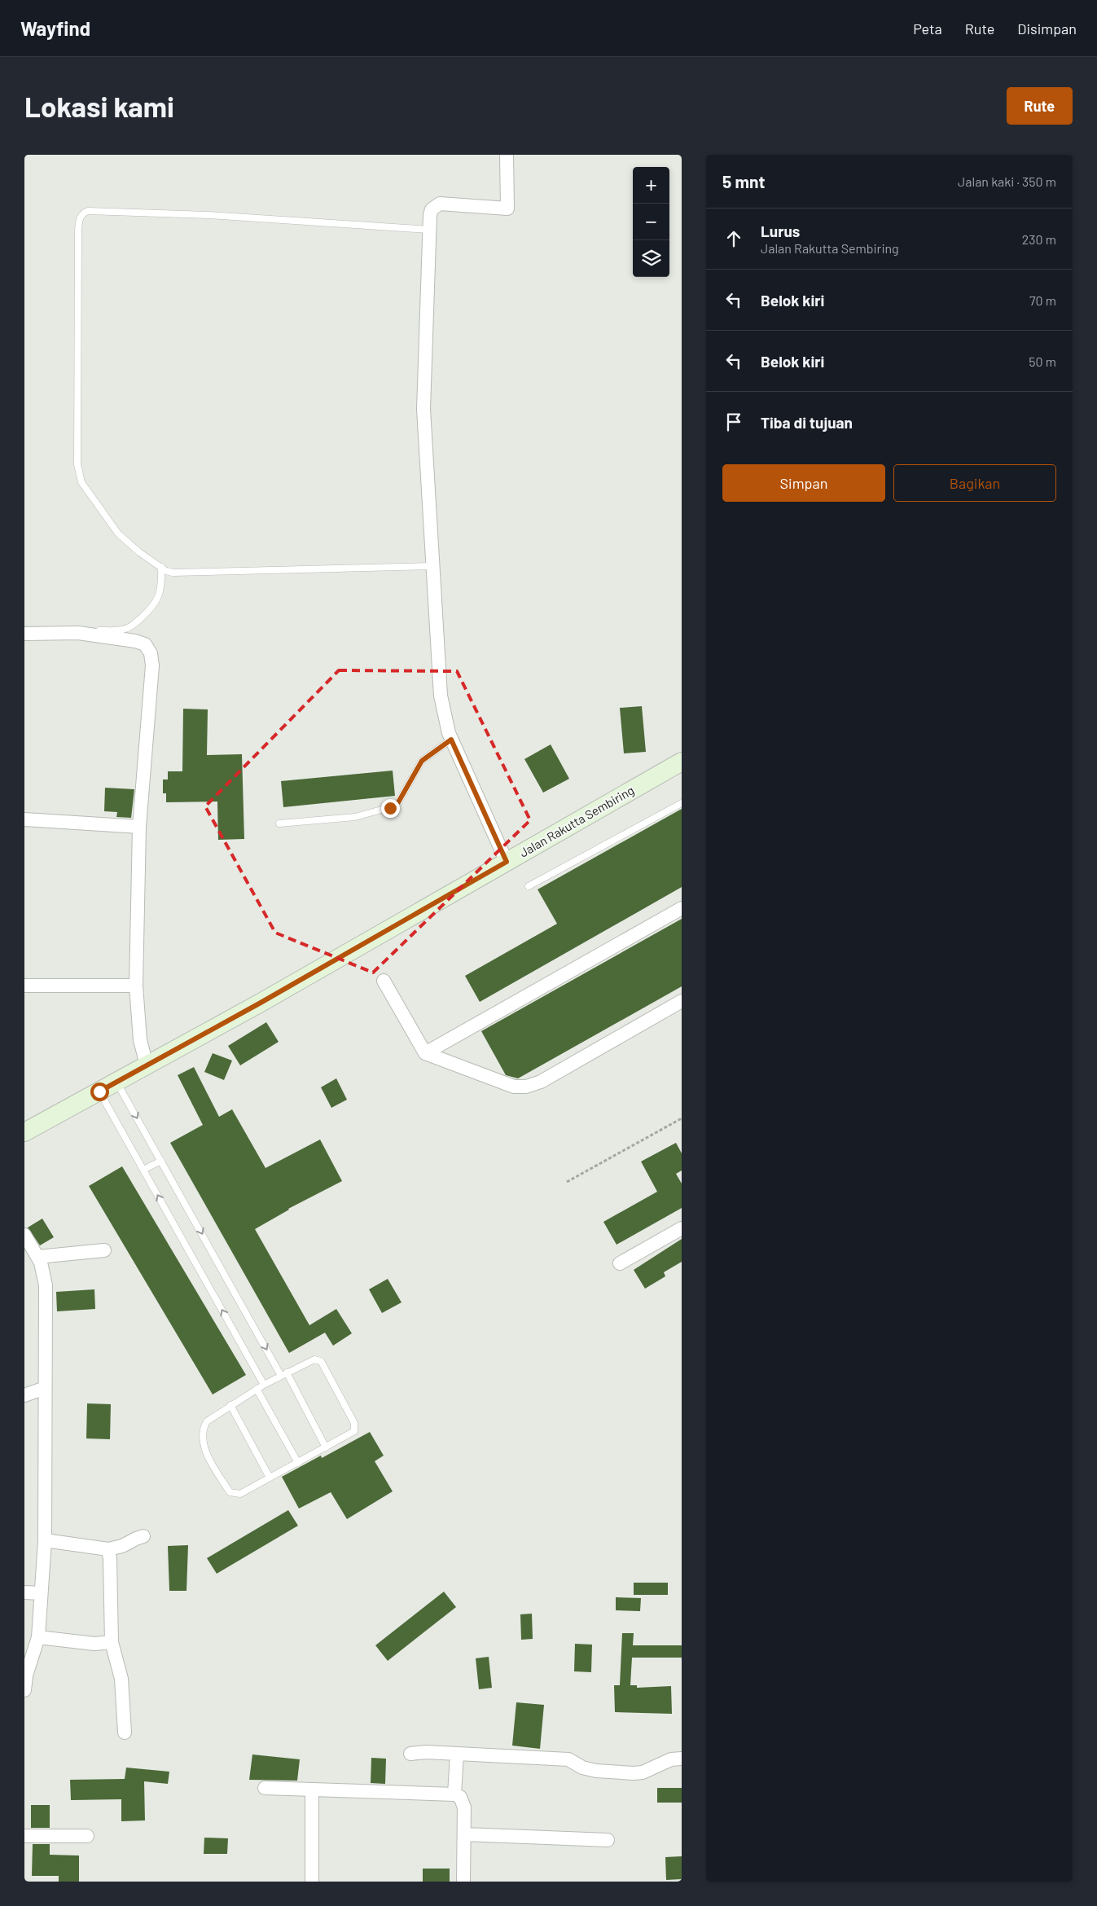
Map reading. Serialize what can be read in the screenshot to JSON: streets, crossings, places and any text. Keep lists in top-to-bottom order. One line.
{"streets":{"main road":["Jalan Rakutta Sembiring"]},"page":{"header":"Wayfind","nav":["Peta","Rute","Disimpan"],"buttons":["Rute",["Simpan","Bagikan"]],"title":"Lokasi kami","heading":["5 mnt","Jalan kaki · 350 m"],"map_buttons":["+","−"],"list":[["Lurus","Jalan Rakutta Sembiring","230 m"],["Belok kiri","70 m"],["Belok kiri","50 m"],"Tiba di tujuan"]}}
